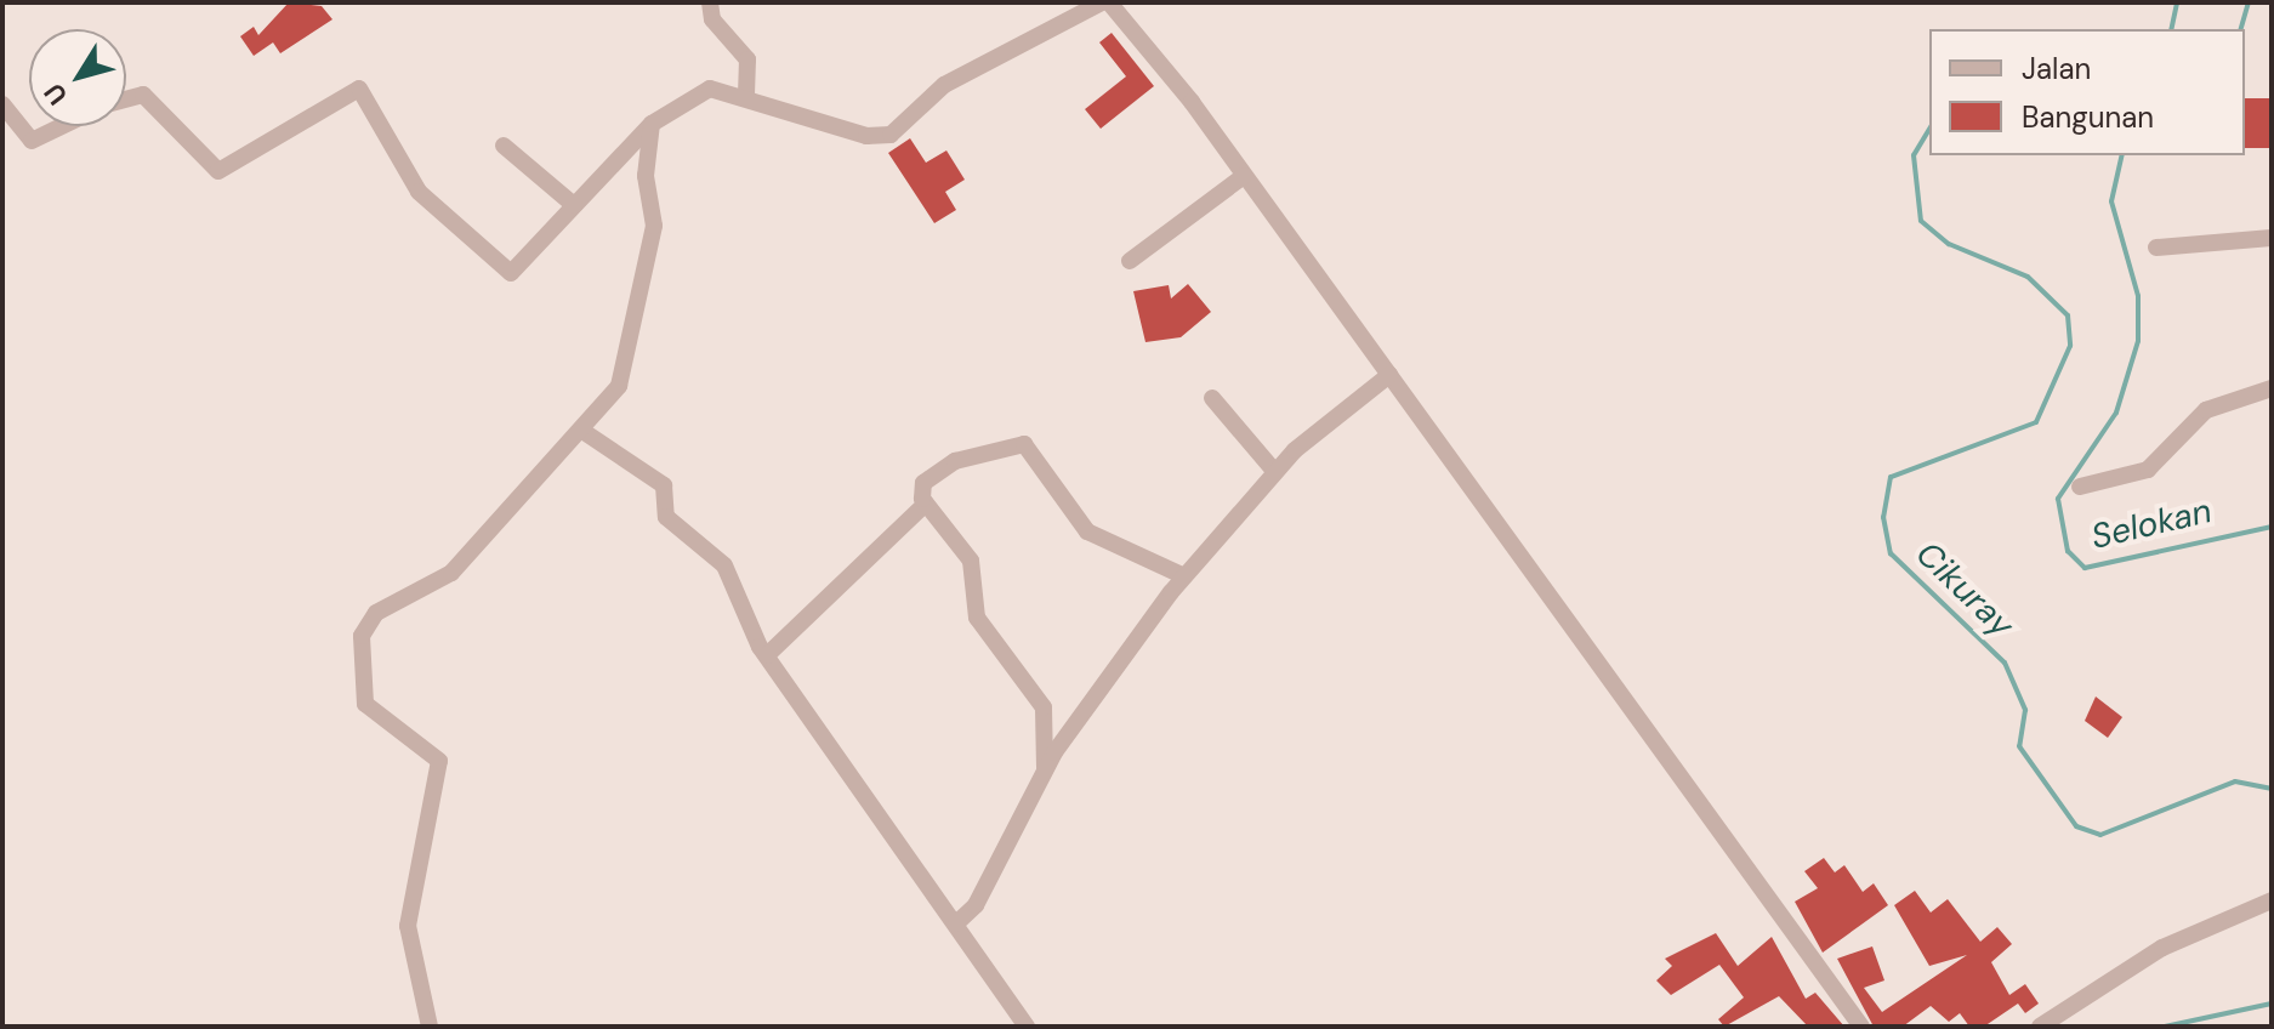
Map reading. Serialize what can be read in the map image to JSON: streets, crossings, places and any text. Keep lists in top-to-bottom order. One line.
{"water":["Selokan","Cikuray"],"legend":["Jalan","Bangunan"],"north":"bottom left"}
